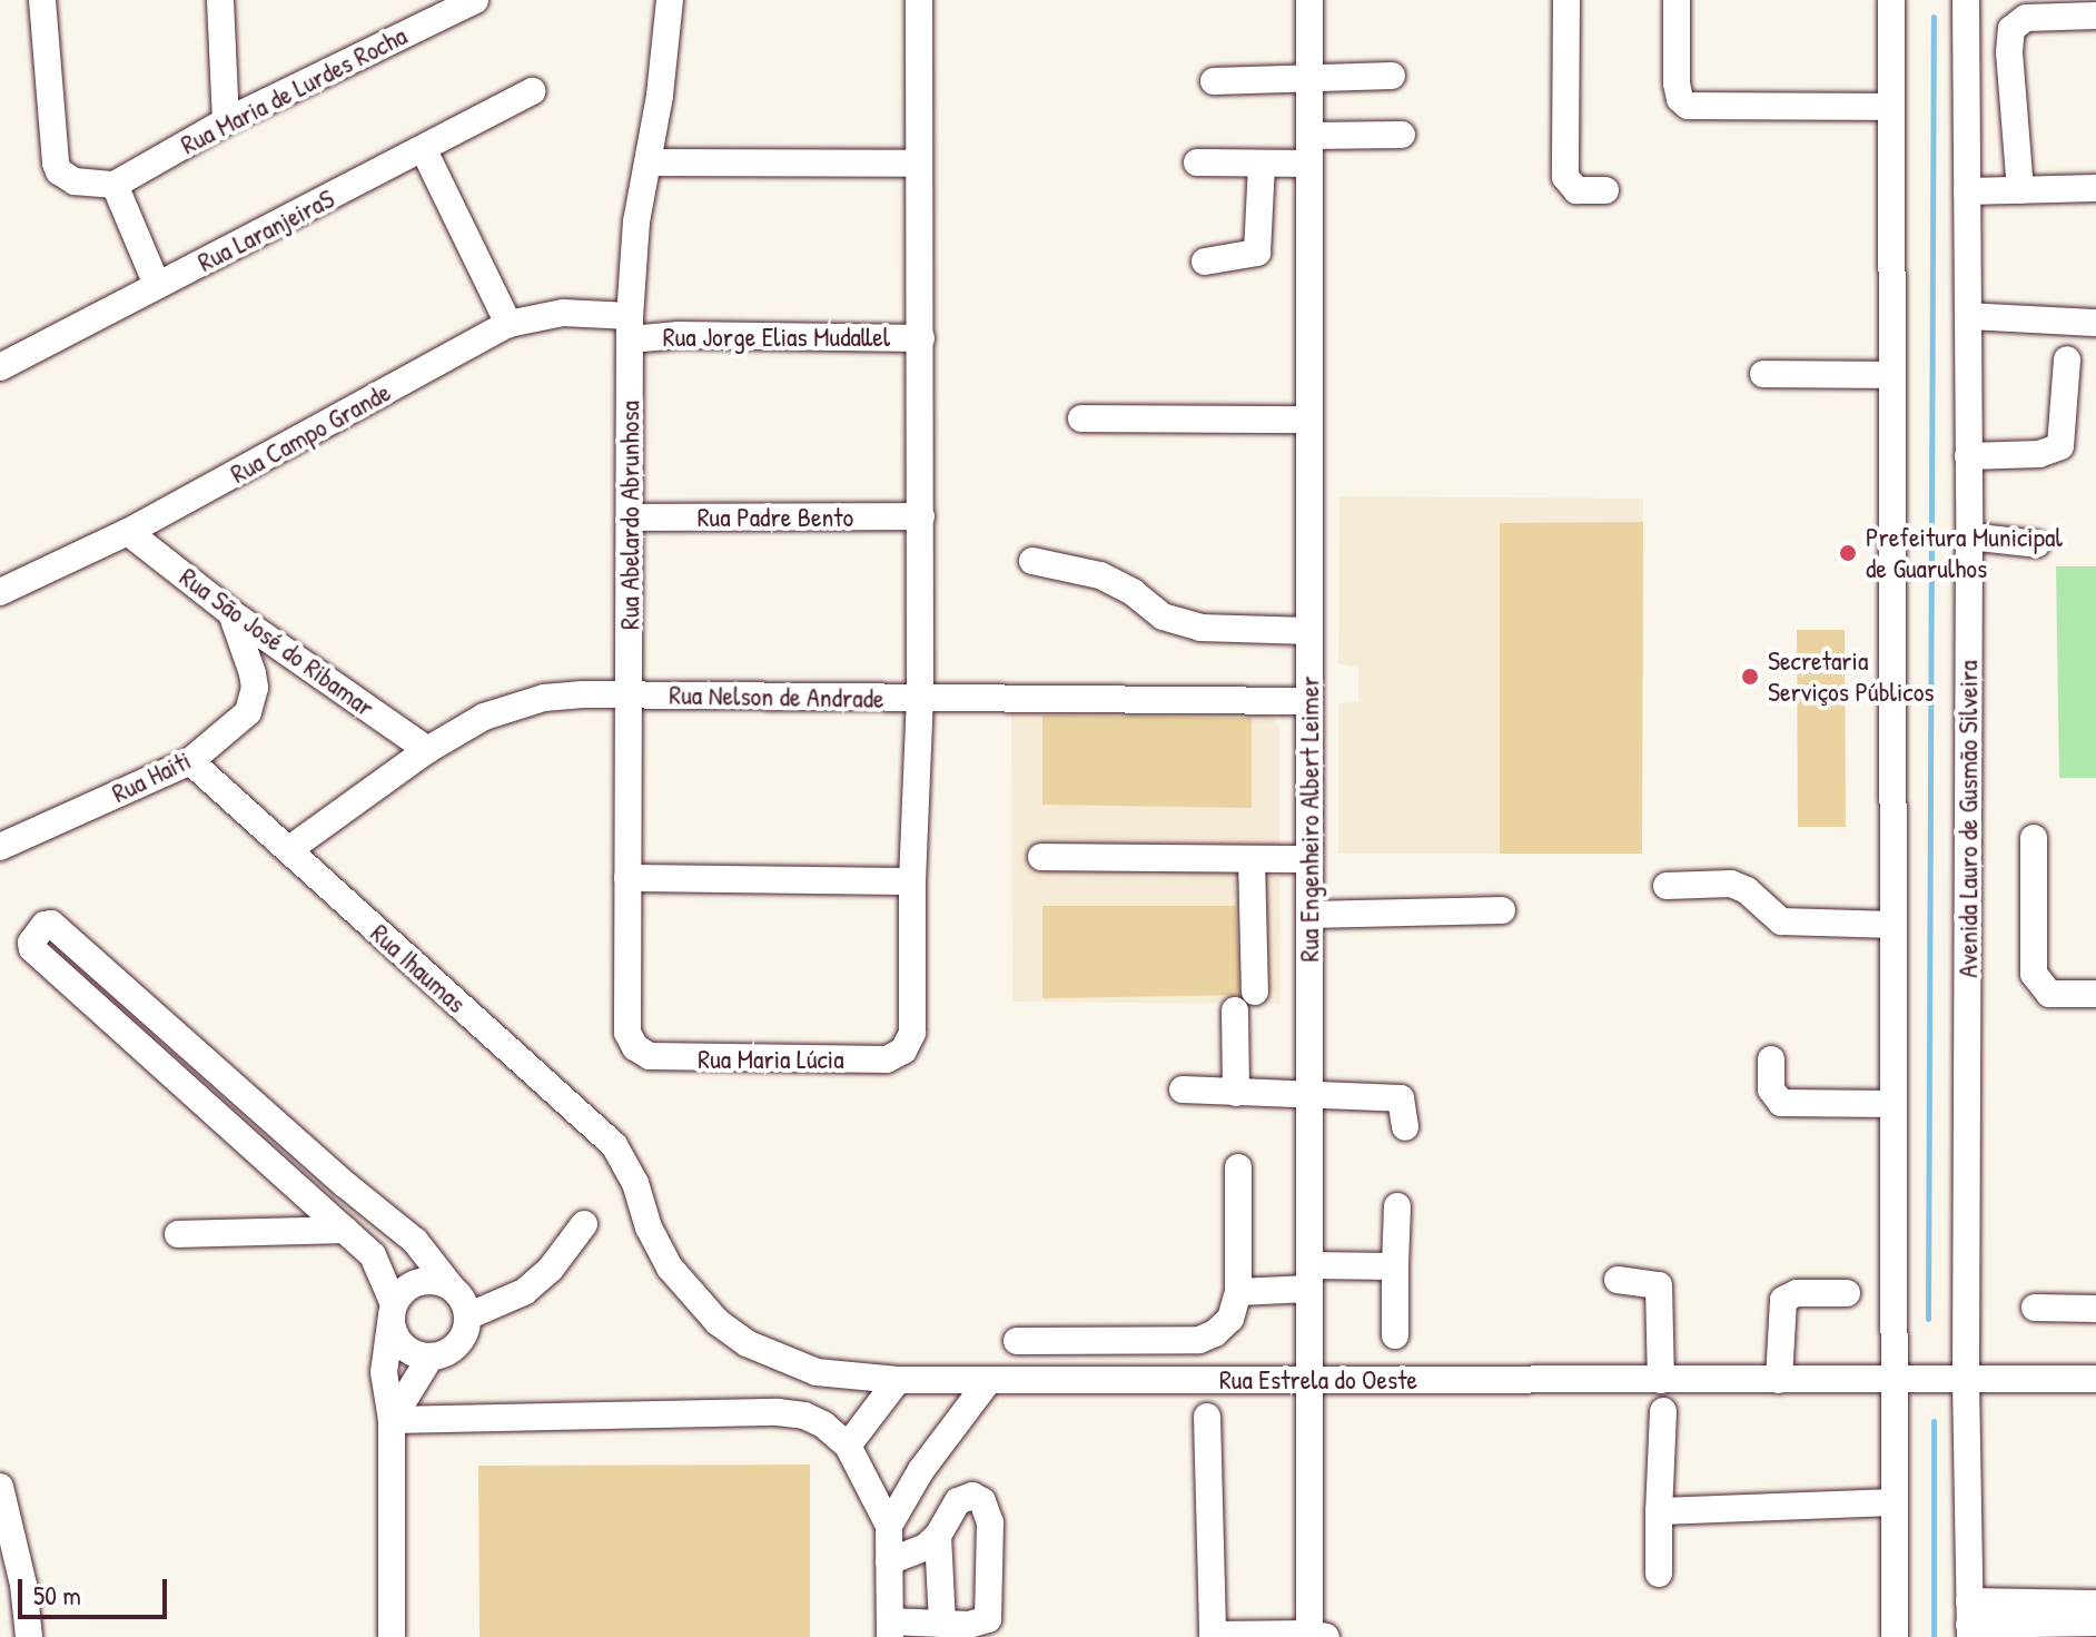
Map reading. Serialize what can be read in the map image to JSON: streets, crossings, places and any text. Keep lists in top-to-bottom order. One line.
{"streets":{"street":["Rua Maria de Lurdes Rocha","Rua LaranjeiraS","Rua Jorge Elias Mudallel","Rua Campo Grande","Rua Abelardo Abrunhosa","Rua Padre Bento","Rua São José do Ribamar","Rua Nelson de Andrade","Rua Haiti","Rua Engenheiro Albert Leimer","Avenida Lauro de Gusmão Silveira","Rua Ihaumas","Rua Maria Lúcia","Rua Estrela do Oeste"]},"crossings":[["Rua Jorge Elias Mudallel","Rua Campo Grande"],["Rua Jorge Elias Mudallel","Rua Abelardo Abrunhosa"],["Rua Campo Grande","Rua Abelardo Abrunhosa"],["Rua Campo Grande","Rua São José do Ribamar"],["Rua Abelardo Abrunhosa","Rua Padre Bento"],["Rua Abelardo Abrunhosa","Rua Nelson de Andrade"],["Rua Abelardo Abrunhosa","Rua Maria Lúcia"],["Rua São José do Ribamar","Rua Nelson de Andrade"],["Rua São José do Ribamar","Rua Haiti"],["Rua Nelson de Andrade","Rua Engenheiro Albert Leimer"],["Rua Nelson de Andrade","Rua Ihaumas"],["Rua Haiti","Rua Ihaumas"],["Rua Engenheiro Albert Leimer","Rua Estrela do Oeste"],["Avenida Lauro de Gusmão Silveira","Rua Estrela do Oeste"],["Rua Ihaumas","Rua Estrela do Oeste"]],"places":["Prefeitura Municipal de Guarulhos","Secretaria Serviços Públicos"],"scale_bar":"50 m"}
